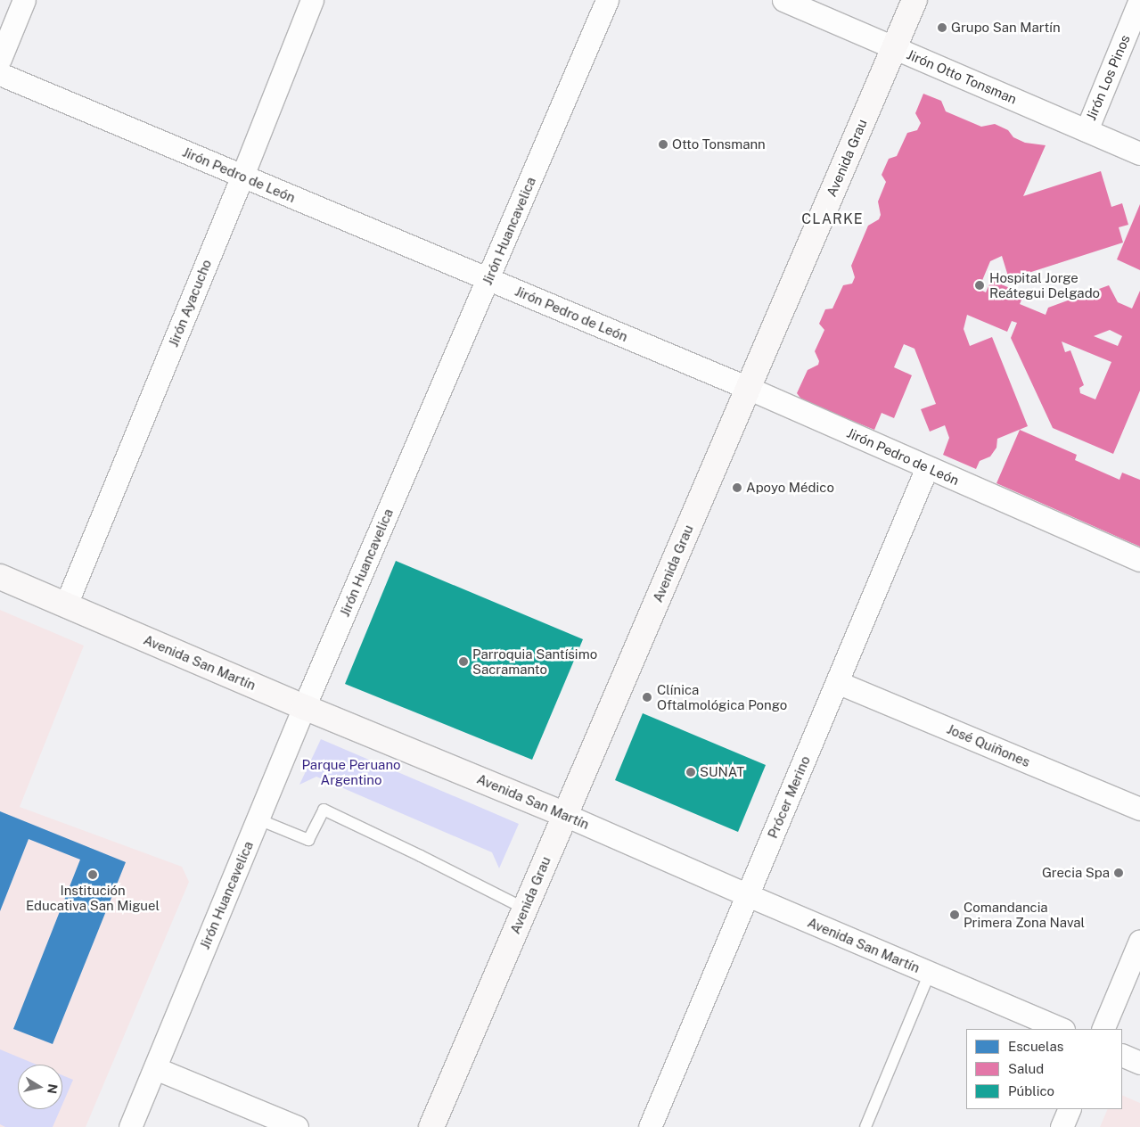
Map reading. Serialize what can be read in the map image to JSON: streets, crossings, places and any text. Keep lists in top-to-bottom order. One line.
{"streets":{"main road":["Avenida Grau","Avenida San Martín"],"street":["Jirón Otto Tonsman","Jirón Los Pinos","Jirón Pedro de León","Jirón Huancavelica","Jirón Ayacucho","José Quiñones","Prócer Merino"]},"crossings":[["Jirón Otto Tonsman","Jirón Los Pinos"],["Jirón Otto Tonsman","Avenida Grau"],["Avenida Grau","Jirón Pedro de León"],["Avenida Grau","Avenida San Martín"],["Jirón Pedro de León","Jirón Huancavelica"],["Jirón Pedro de León","Jirón Ayacucho"],["Jirón Pedro de León","Prócer Merino"],["Jirón Huancavelica","Avenida San Martín"],["Jirón Ayacucho","Avenida San Martín"],["Avenida San Martín","Prócer Merino"],["José Quiñones","Prócer Merino"]],"districts":["CLARKE"],"parks":["Parque Peruano Argentino"],"places":["Grupo San Martín","Otto Tonsmann","Hospital Jorge Reátegui Delgado","Apoyo Médico","Parroquia Santísimo Sacramanto","Clínica Oftalmológica Pongo","SUNAT","Grecia Spa","Institución Educativa San Miguel","Comandancia Primera Zona Naval"],"legend":["Escuelas","Salud","Público"],"north":"right"}
